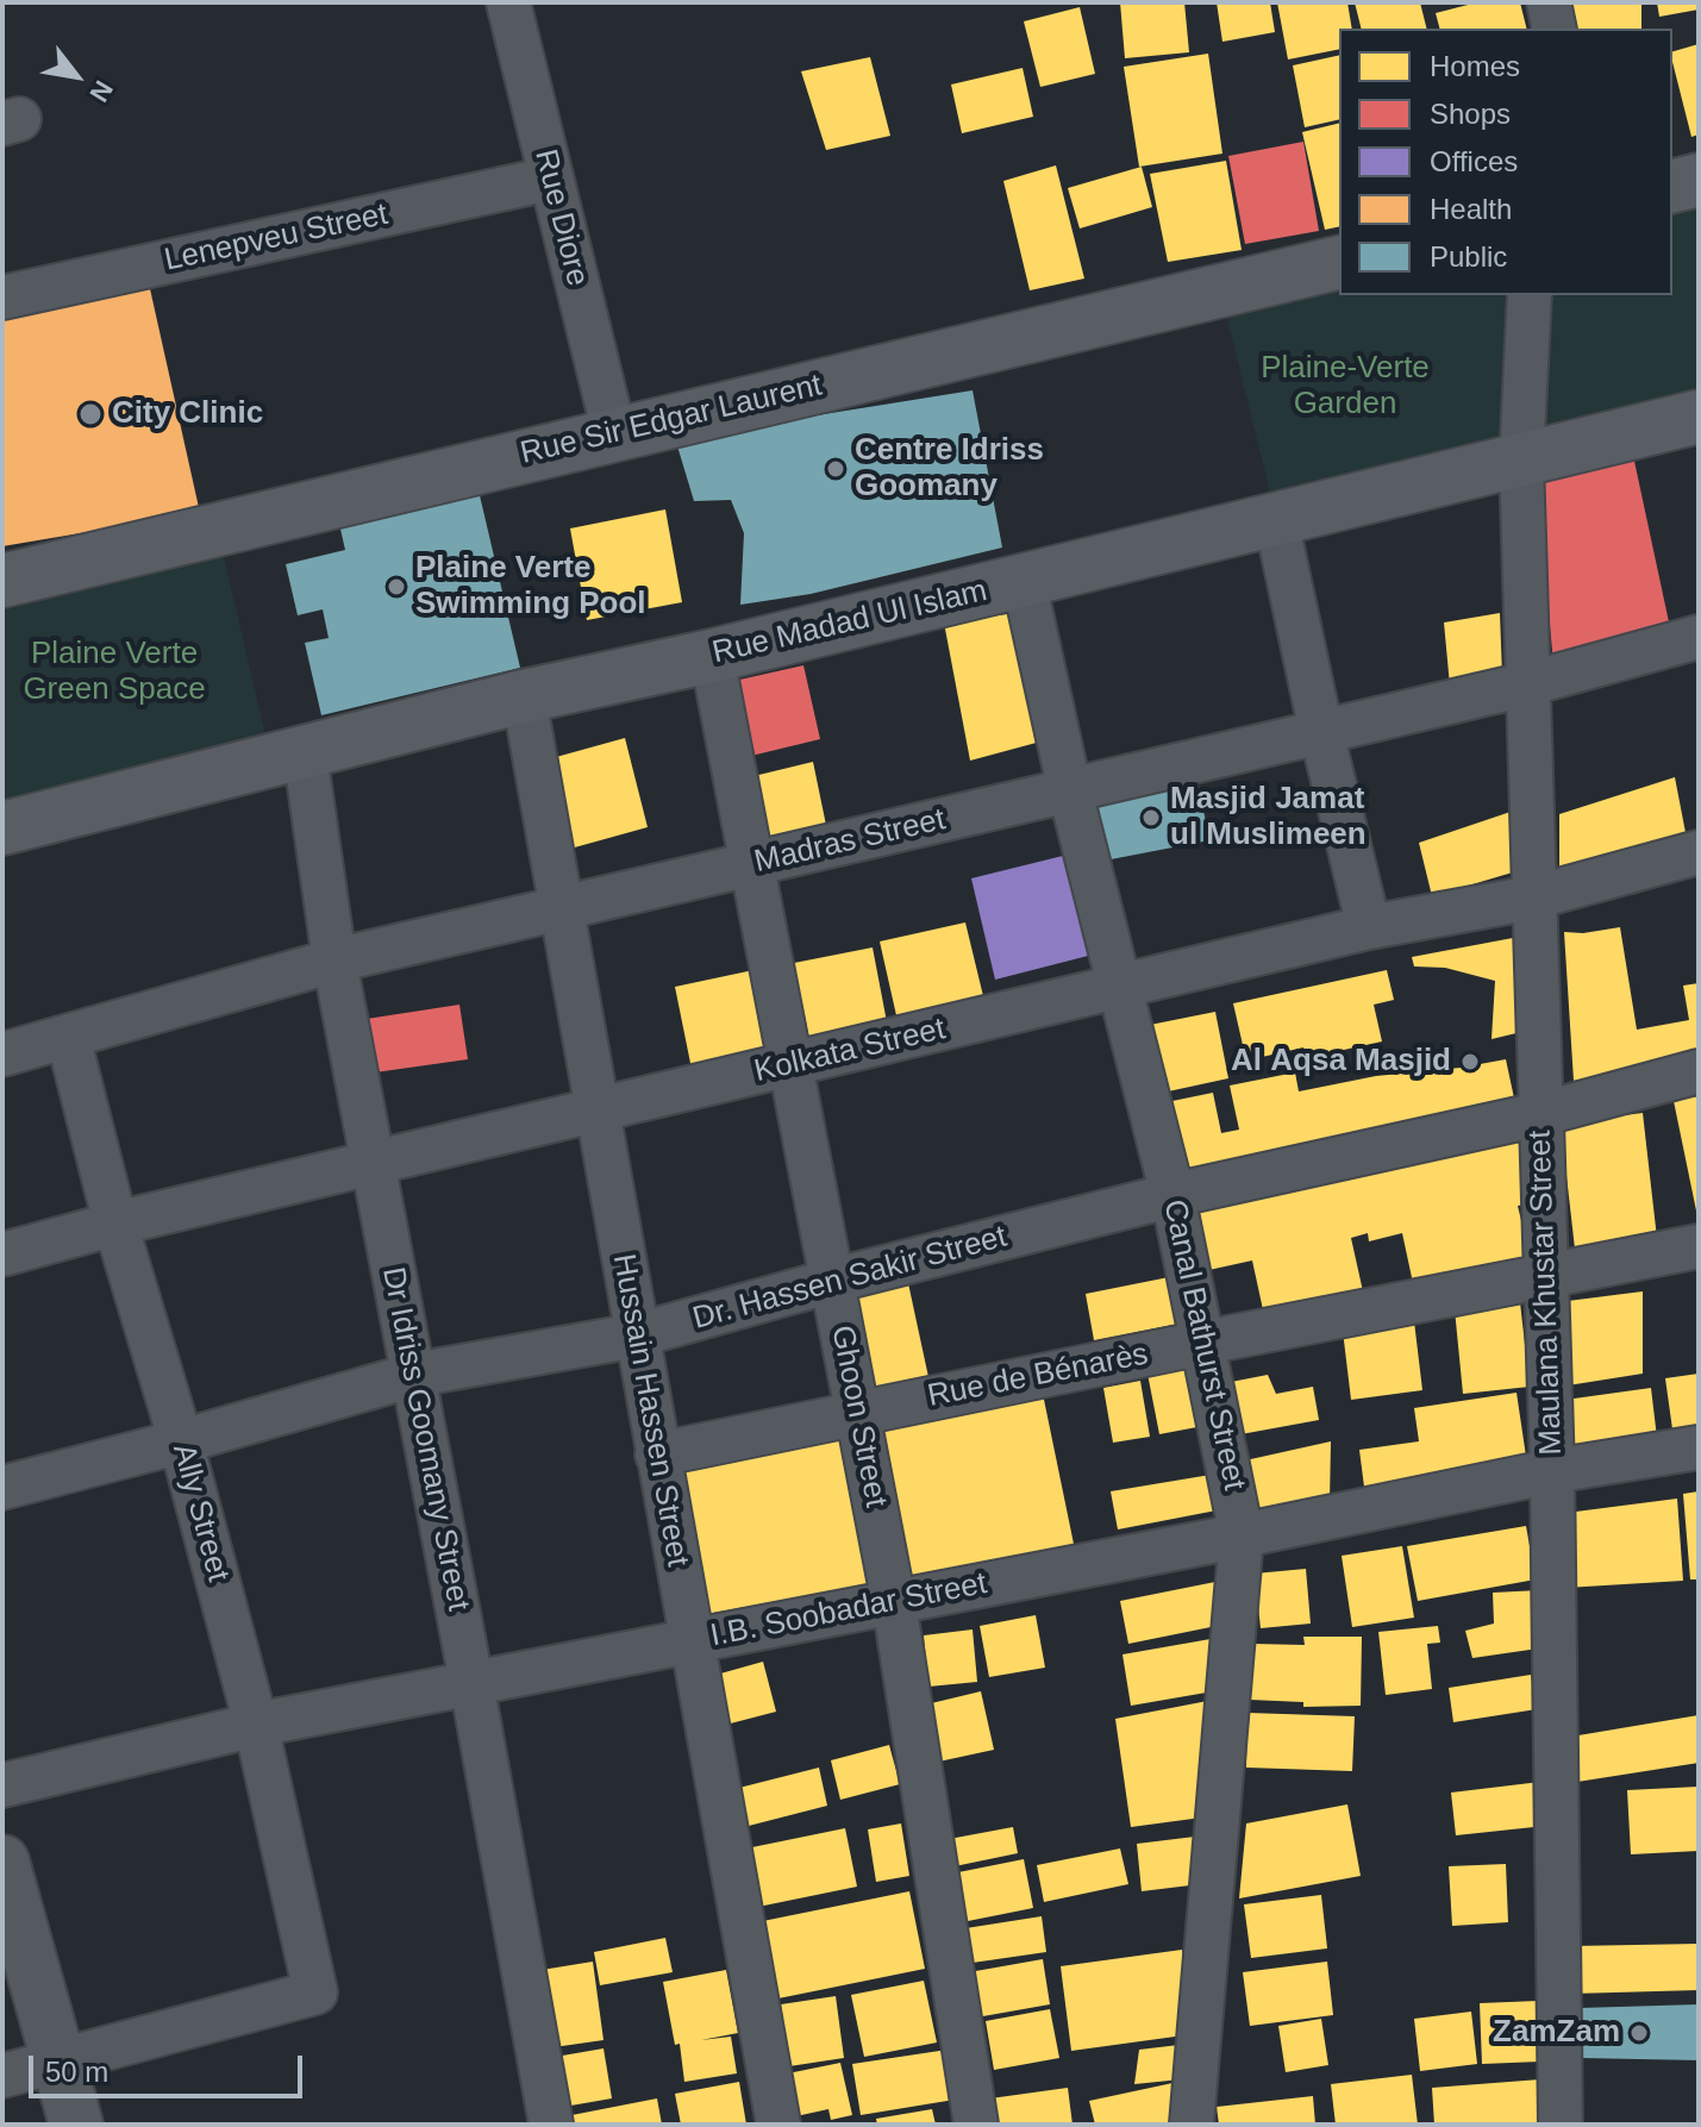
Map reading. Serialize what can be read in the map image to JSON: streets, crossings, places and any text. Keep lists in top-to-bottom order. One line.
{"streets":{"main road":["Rue Sir Edgar Laurent","Rue Madad Ul Islam"],"street":["Rue Diore","Lenepveu Street","Madras Street","Kolkata Street","Dr. Hassen Sakir Street","Maulana Khustar Street","Canal Bathurst Street","Rue de Bénarès","Hussain Hassen Street","Ghoon Street","Dr Idriss Goomany Street","Ally Street","I.B. Soobadar Street"]},"crossings":[["Rue Diore","Lenepveu Street"],["Rue Diore","Rue Sir Edgar Laurent"],["Rue Madad Ul Islam","Maulana Khustar Street"],["Rue Madad Ul Islam","Canal Bathurst Street"],["Rue Madad Ul Islam","Hussain Hassen Street"],["Rue Madad Ul Islam","Ghoon Street"],["Rue Madad Ul Islam","Dr Idriss Goomany Street"],["Madras Street","Maulana Khustar Street"],["Madras Street","Canal Bathurst Street"],["Madras Street","Hussain Hassen Street"],["Madras Street","Ghoon Street"],["Madras Street","Dr Idriss Goomany Street"],["Madras Street","Ally Street"],["Kolkata Street","Maulana Khustar Street"],["Kolkata Street","Canal Bathurst Street"],["Kolkata Street","Hussain Hassen Street"],["Kolkata Street","Ghoon Street"],["Kolkata Street","Dr Idriss Goomany Street"],["Kolkata Street","Ally Street"],["Dr. Hassen Sakir Street","Maulana Khustar Street"],["Dr. Hassen Sakir Street","Canal Bathurst Street"],["Dr. Hassen Sakir Street","Hussain Hassen Street"],["Dr. Hassen Sakir Street","Ghoon Street"],["Dr. Hassen Sakir Street","Dr Idriss Goomany Street"],["Dr. Hassen Sakir Street","Ally Street"],["Maulana Khustar Street","Rue de Bénarès"],["Maulana Khustar Street","I.B. Soobadar Street"],["Canal Bathurst Street","Rue de Bénarès"],["Canal Bathurst Street","I.B. Soobadar Street"],["Rue de Bénarès","Hussain Hassen Street"],["Rue de Bénarès","Ghoon Street"],["Hussain Hassen Street","I.B. Soobadar Street"],["Ghoon Street","I.B. Soobadar Street"],["Dr Idriss Goomany Street","I.B. Soobadar Street"],["Ally Street","I.B. Soobadar Street"]],"parks":["Plaine-Verte Garden","Plaine Verte Green Space"],"places":["City Clinic","Centre Idriss Goomany","Plaine Verte Swimming Pool","Masjid Jamat ul Muslimeen","Al Aqsa Masjid","ZamZam"],"legend":["Homes","Shops","Offices","Health","Public"],"scale_bar":"50 m","north":"bottom right"}
